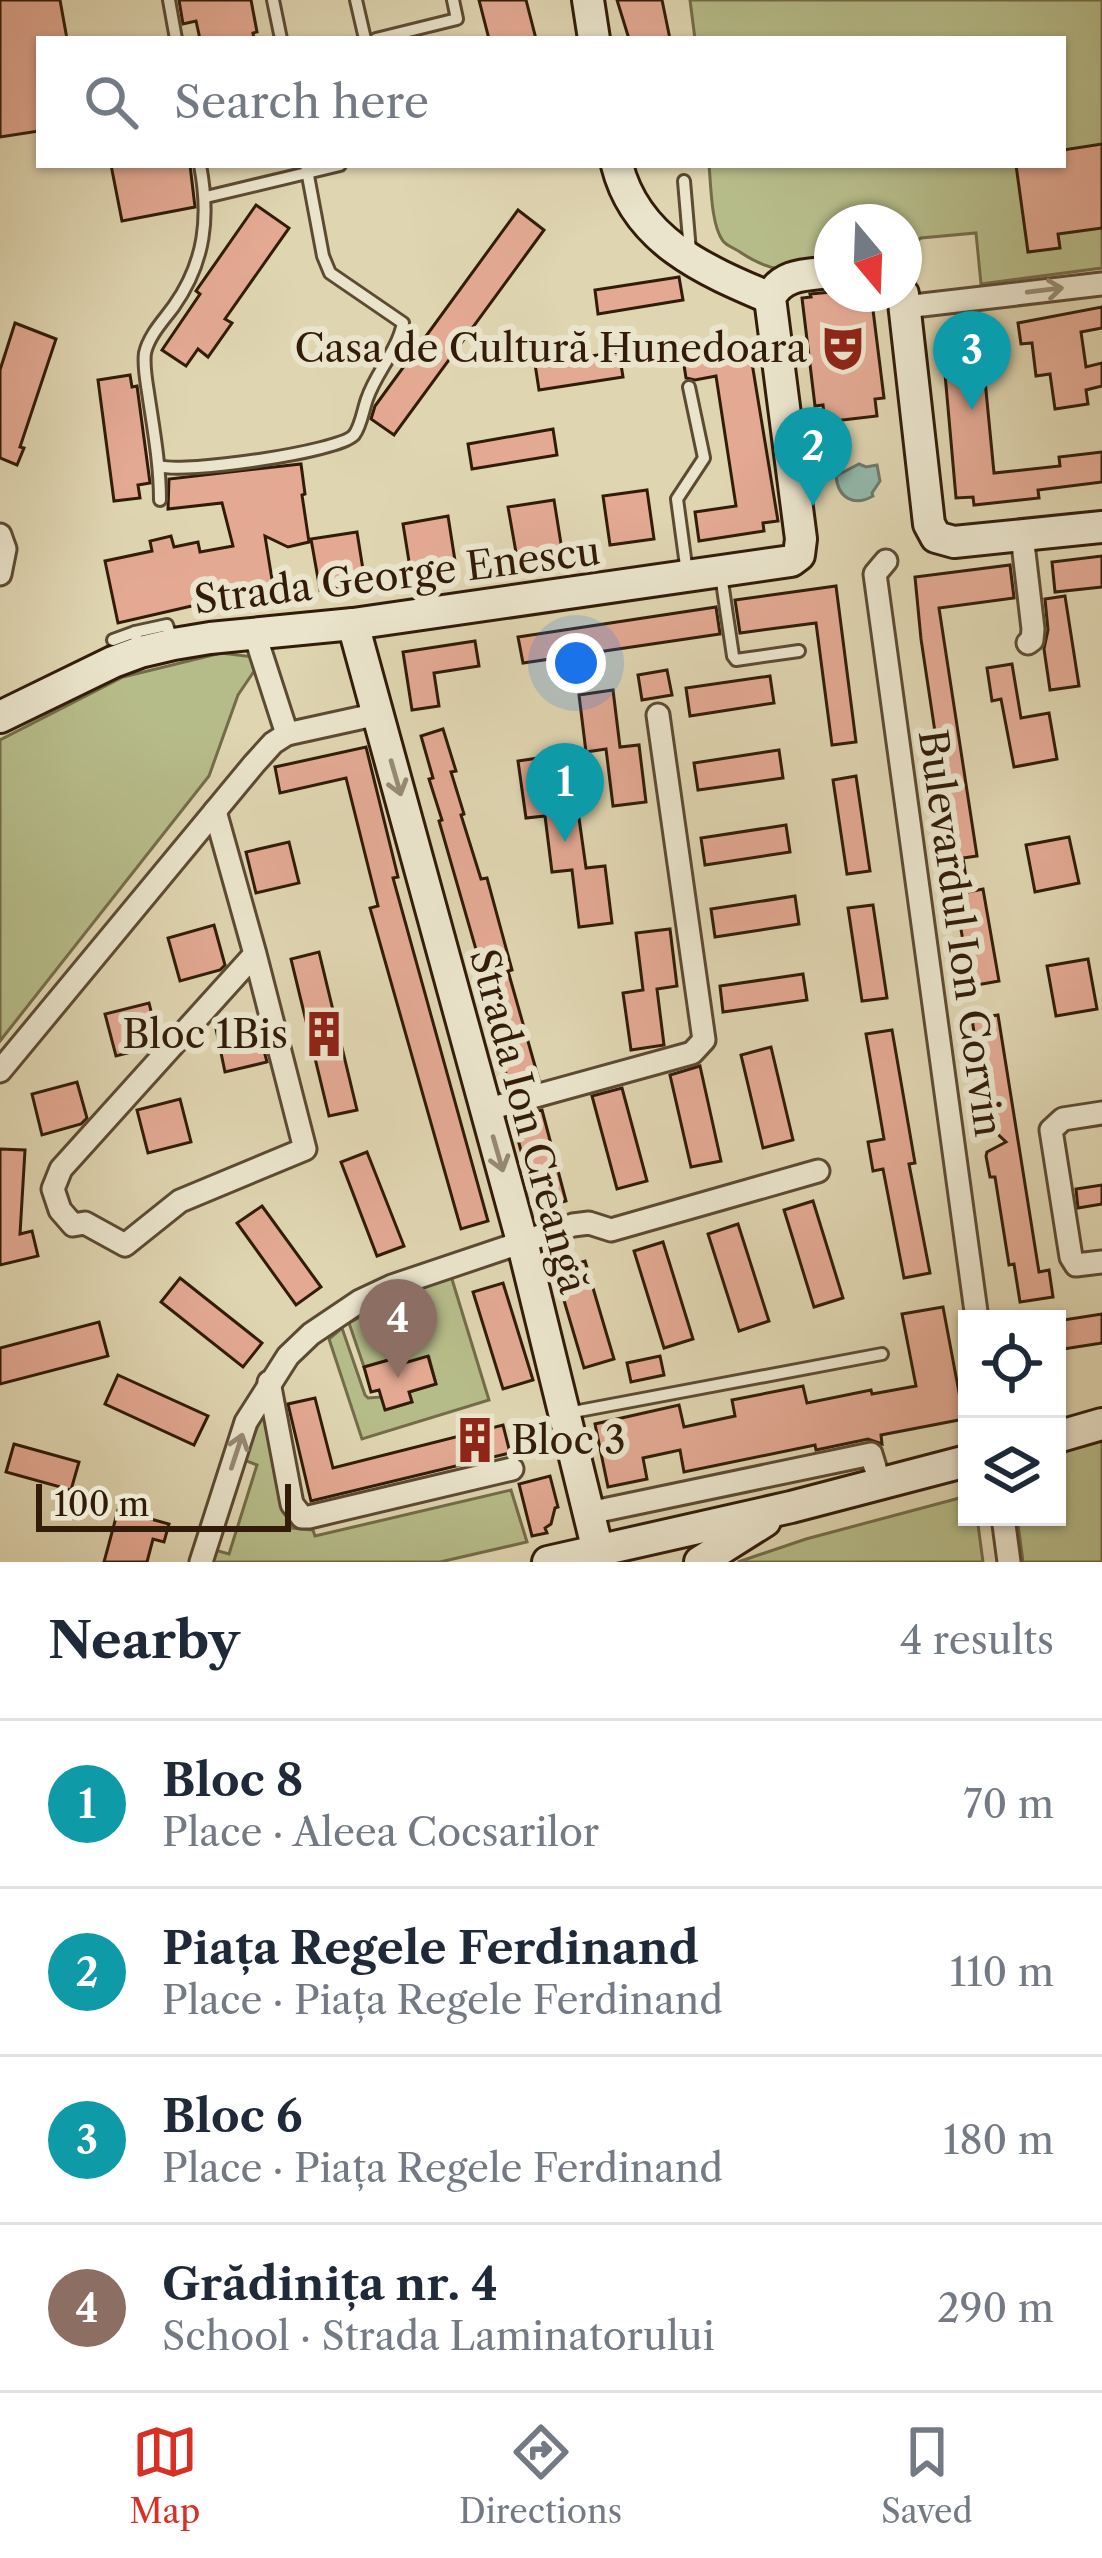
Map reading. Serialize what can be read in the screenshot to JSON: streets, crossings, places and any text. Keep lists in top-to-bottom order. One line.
{"streets":{"street":["Strada George Enescu","Bulevardul Ion Corvin","Strada Ion Creangă"]},"crossings":[["Strada George Enescu","Strada Ion Creangă"]],"one_way":["Strada Ion Creangă"],"places":{"theatre":["Casa de Cultură Hunedoara"],"building":["Bloc 1Bis","Bloc 3"]},"scale_bar":"100 m","north":"bottom","page":{"search":"Search here","pins":["3","2","1","4"],"scale":"100 m","heading":["Nearby","4 results"],"list":[{"mark":"1","name":"Bloc 8","note":"Place · Aleea Cocsarilor","value":"70 m"},{"mark":"2","name":"Piața Regele Ferdinand","note":"Place · Piața Regele Ferdinand","value":"110 m"},{"mark":"3","name":"Bloc 6","note":"Place · Piața Regele Ferdinand","value":"180 m"},{"mark":"4","name":"Grădinița nr. 4","note":"School · Strada Laminatorului","value":"290 m"}],"nav":["Map","Directions","Saved"]}}
